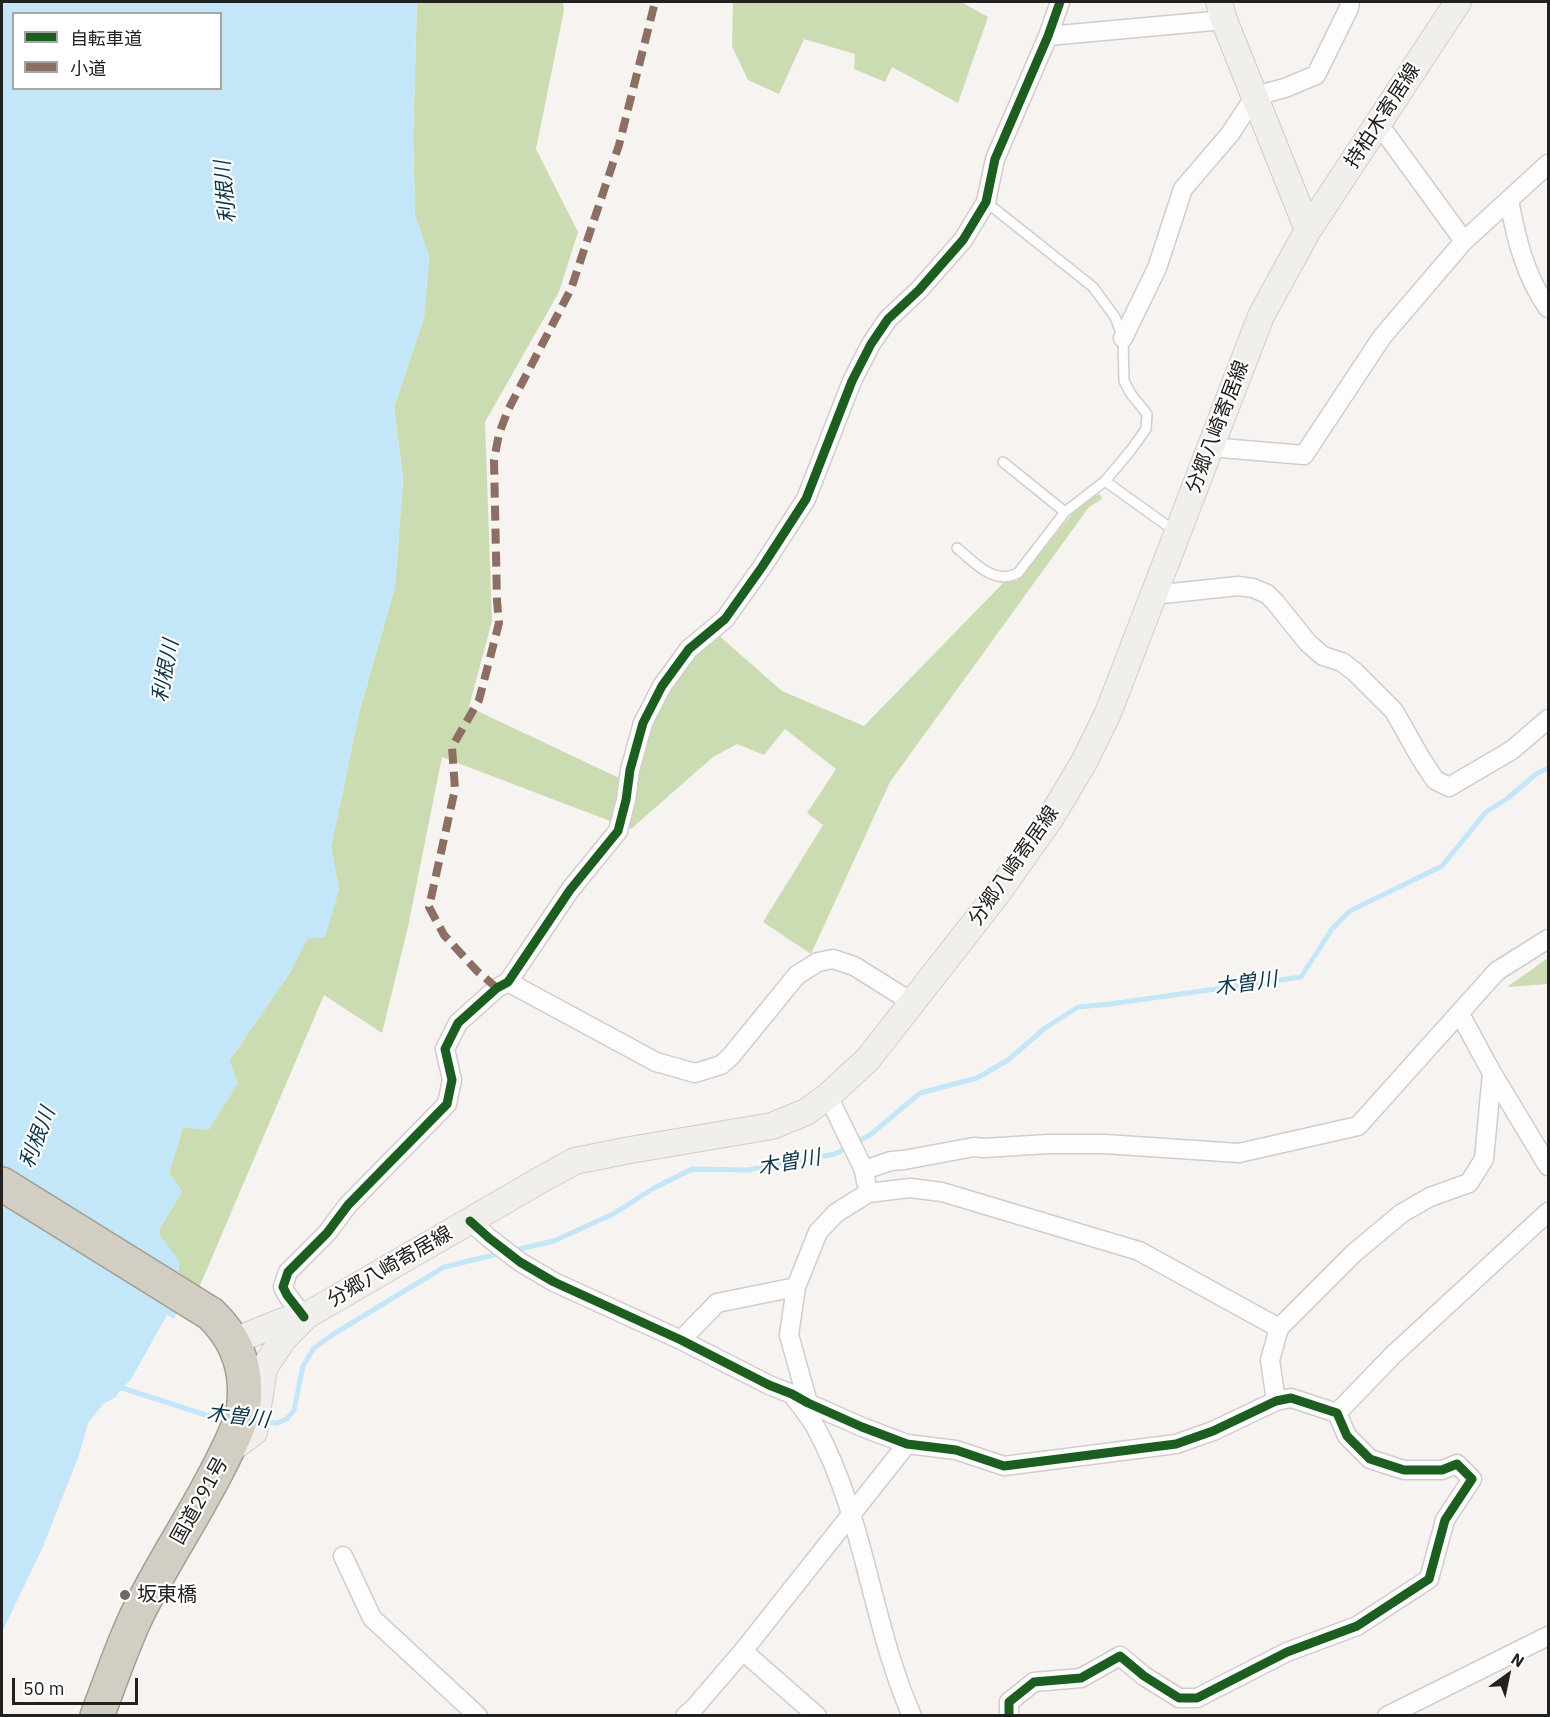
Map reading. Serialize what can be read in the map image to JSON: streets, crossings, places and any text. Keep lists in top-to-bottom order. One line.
{"streets":{"highway":["国道291号"],"main road":["持柏木寄居線","分郷八崎寄居線"]},"crossings":[["持柏木寄居線","分郷八崎寄居線"],["分郷八崎寄居線","国道291号"]],"water":["利根川","木曽川"],"places":["坂東橋"],"legend":["自転車道","小道"],"scale_bar":"50 m","north":"top right"}
